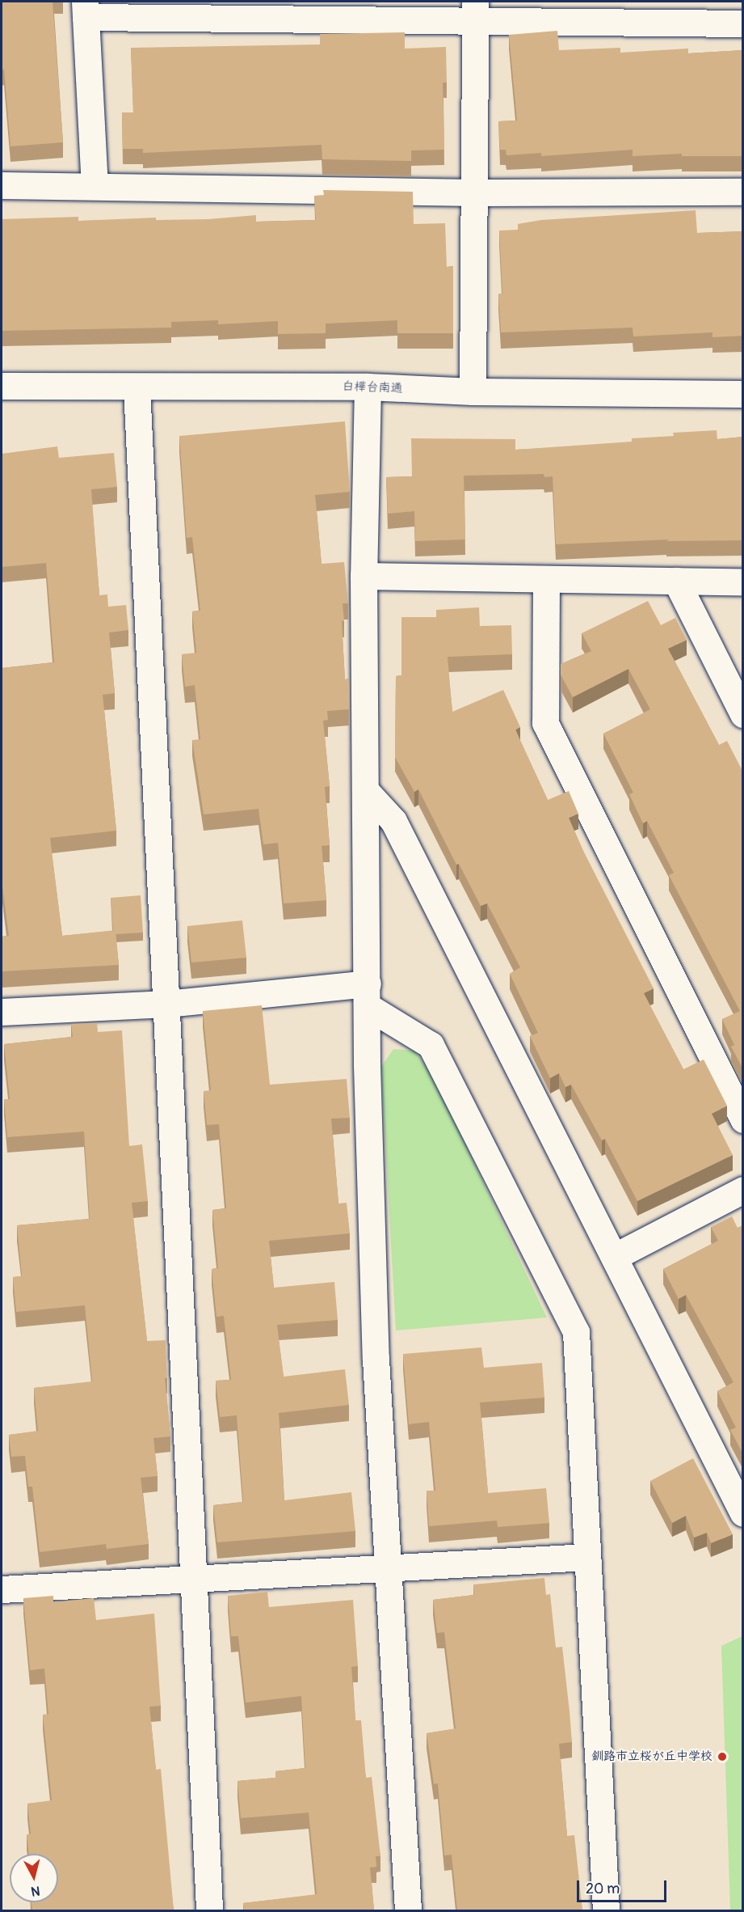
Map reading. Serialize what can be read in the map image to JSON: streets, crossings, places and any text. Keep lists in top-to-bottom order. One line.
{"streets":{"street":["白樺台南通"]},"places":["釧路市立桜が丘中学校"],"scale_bar":"20 m","north":"bottom"}
